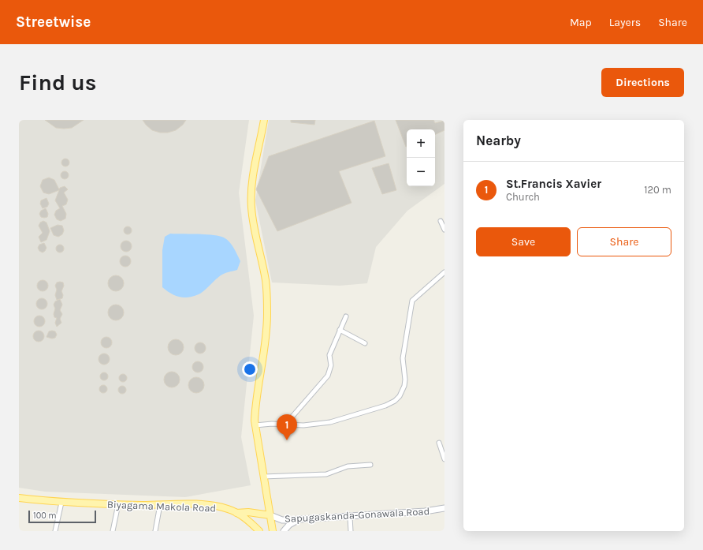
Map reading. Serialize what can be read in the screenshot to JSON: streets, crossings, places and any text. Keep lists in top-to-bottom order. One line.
{"streets":{"main road":["Biyagama Makola Road"],"street":["Sapugaskanda-Gonawala Road"]},"scale_bar":"100 m","page":{"header":"Streetwise","nav":["Map","Layers","Share"],"buttons":["Directions",["Save","Share"]],"title":"Find us","heading":"Nearby","map_buttons":["+","−"],"list":[{"mark":"1","name":"St.Francis Xavier","note":"Church","value":"120 m"}],"pins":"1","scale":"100 m"}}
